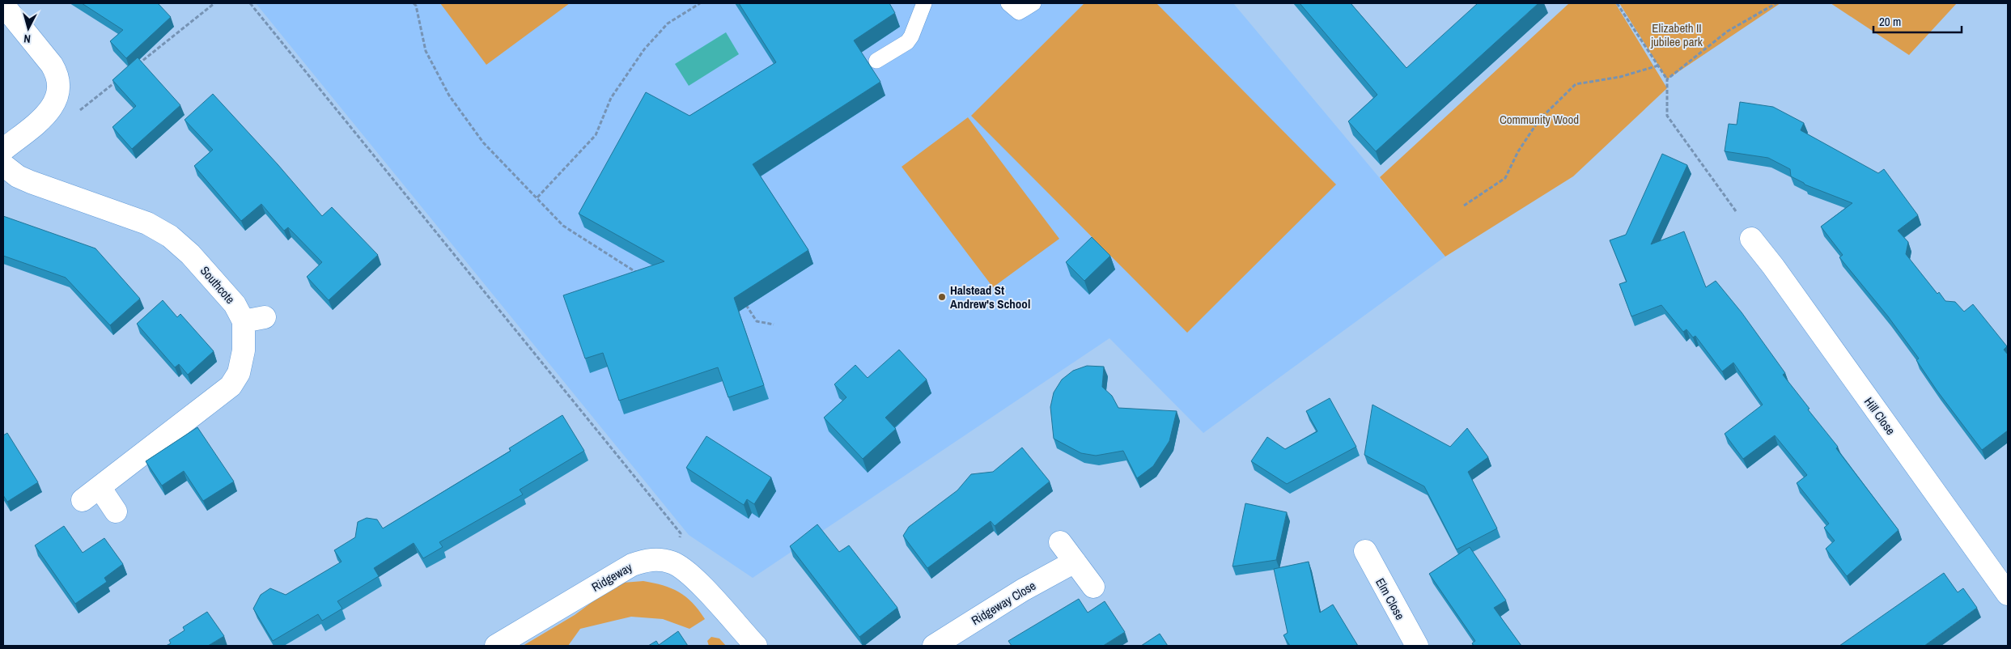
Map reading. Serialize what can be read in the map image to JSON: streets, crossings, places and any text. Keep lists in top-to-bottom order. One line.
{"streets":{"street":["Southcote","Hill Close","Ridgeway","Elm Close","Ridgeway Close"]},"parks":["Elizabeth II jubilee park","Community Wood"],"places":["Halstead St Andrew's School"],"scale_bar":"20 m","north":"bottom"}
